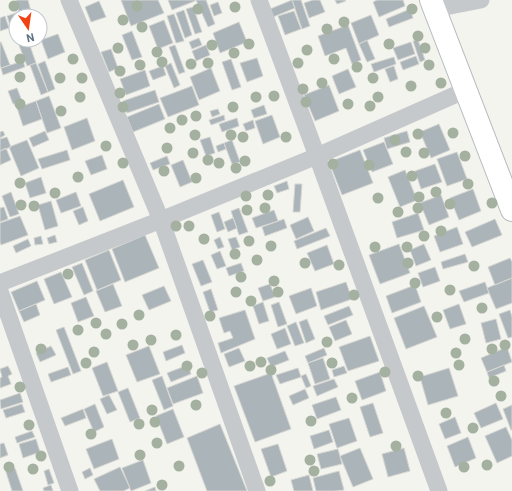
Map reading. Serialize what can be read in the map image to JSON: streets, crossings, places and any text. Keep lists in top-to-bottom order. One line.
{"north":"bottom"}
